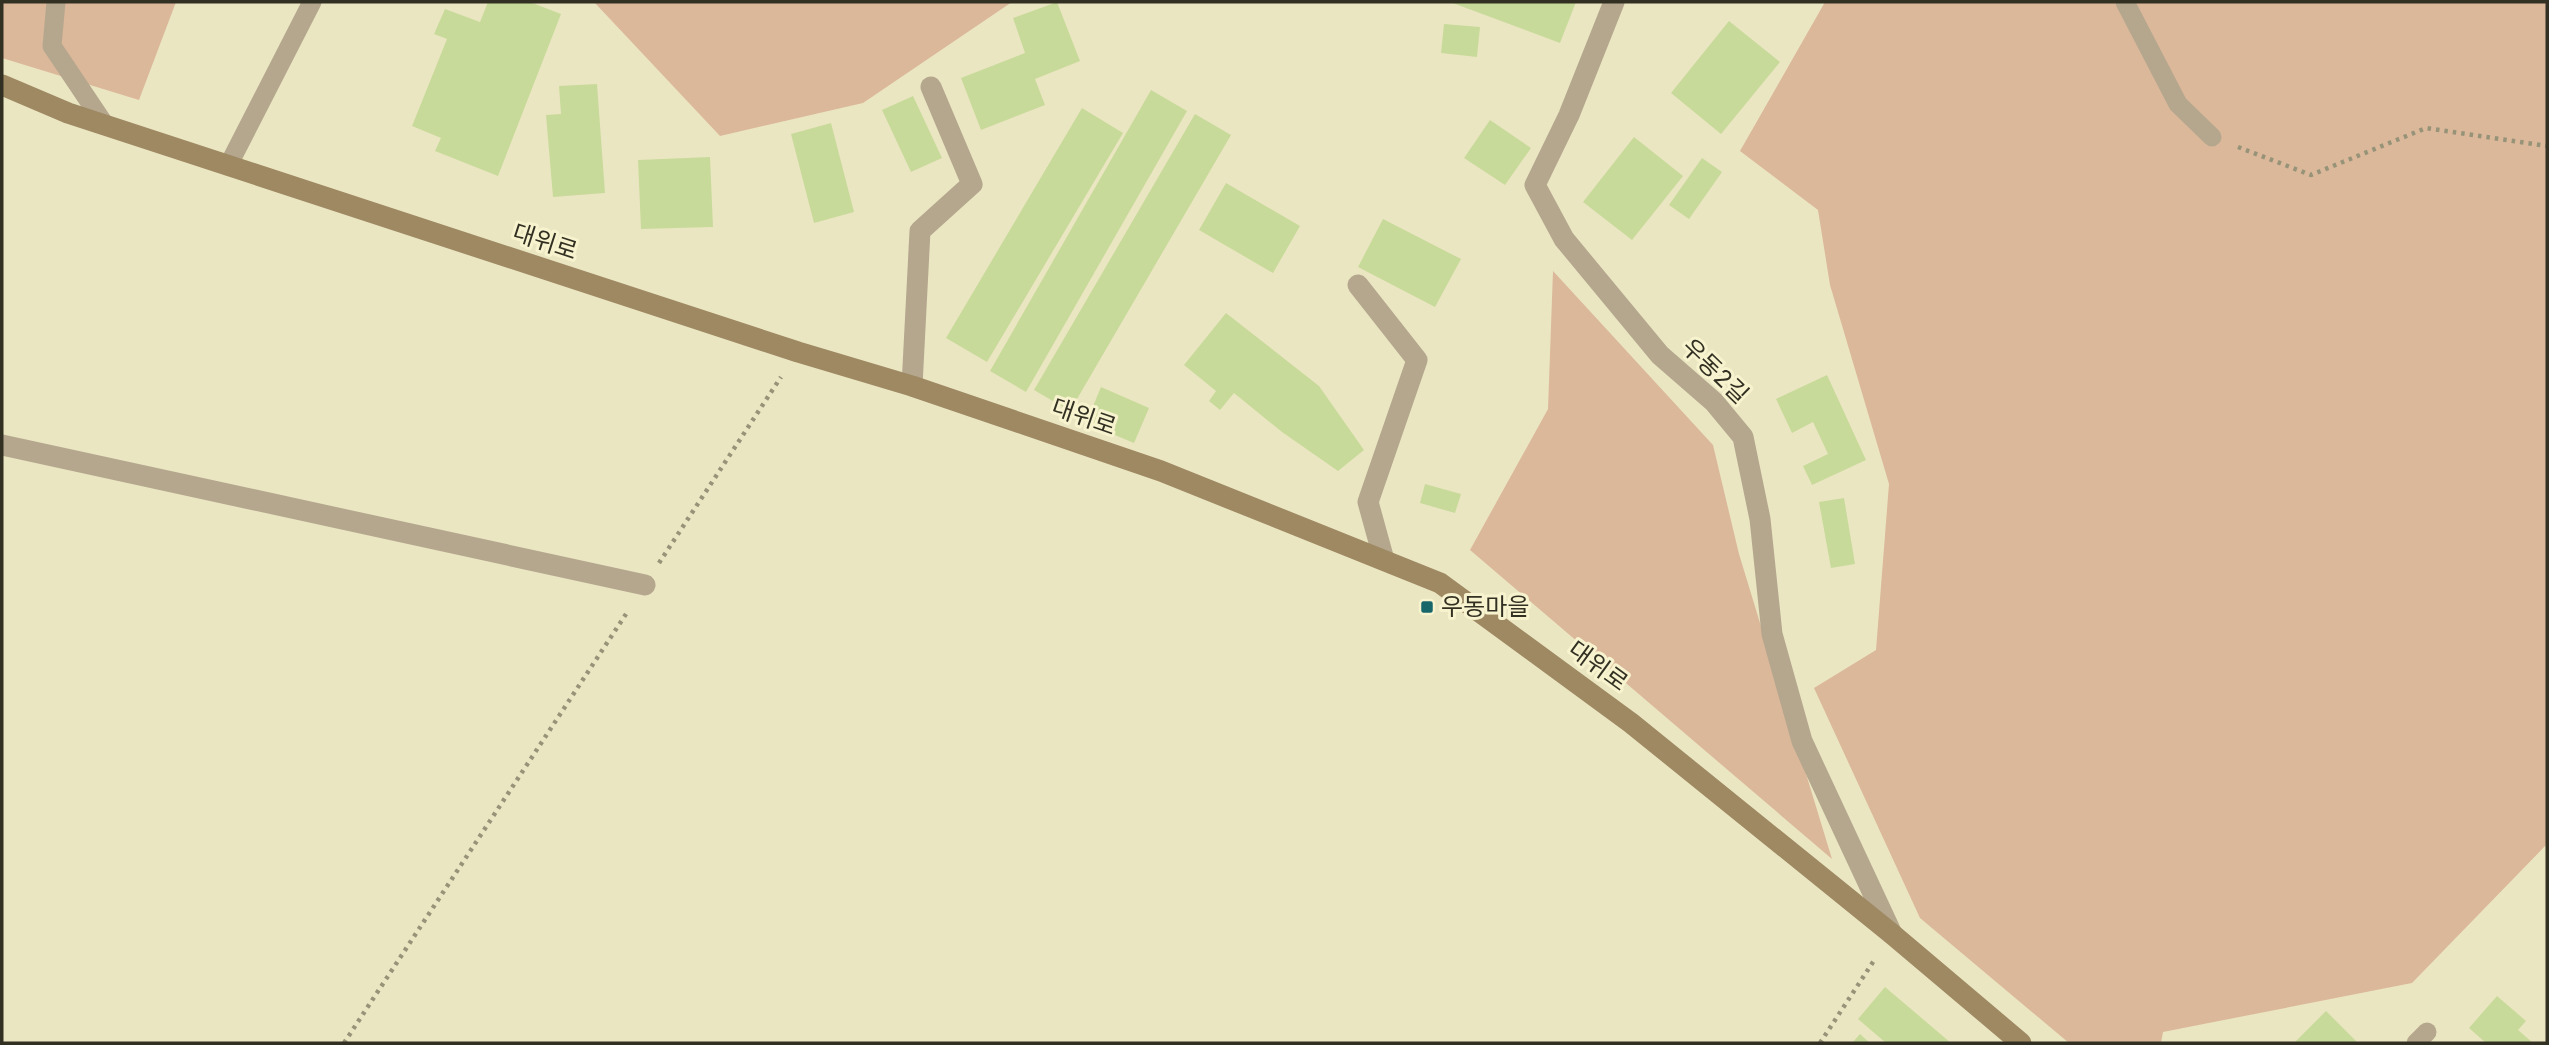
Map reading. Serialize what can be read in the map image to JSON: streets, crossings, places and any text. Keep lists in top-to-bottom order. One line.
{"streets":{"main road":["대위로"],"street":["우동2길"]},"crossings":[["대위로","우동2길"]],"places":{"transit":["우동마을"]}}
